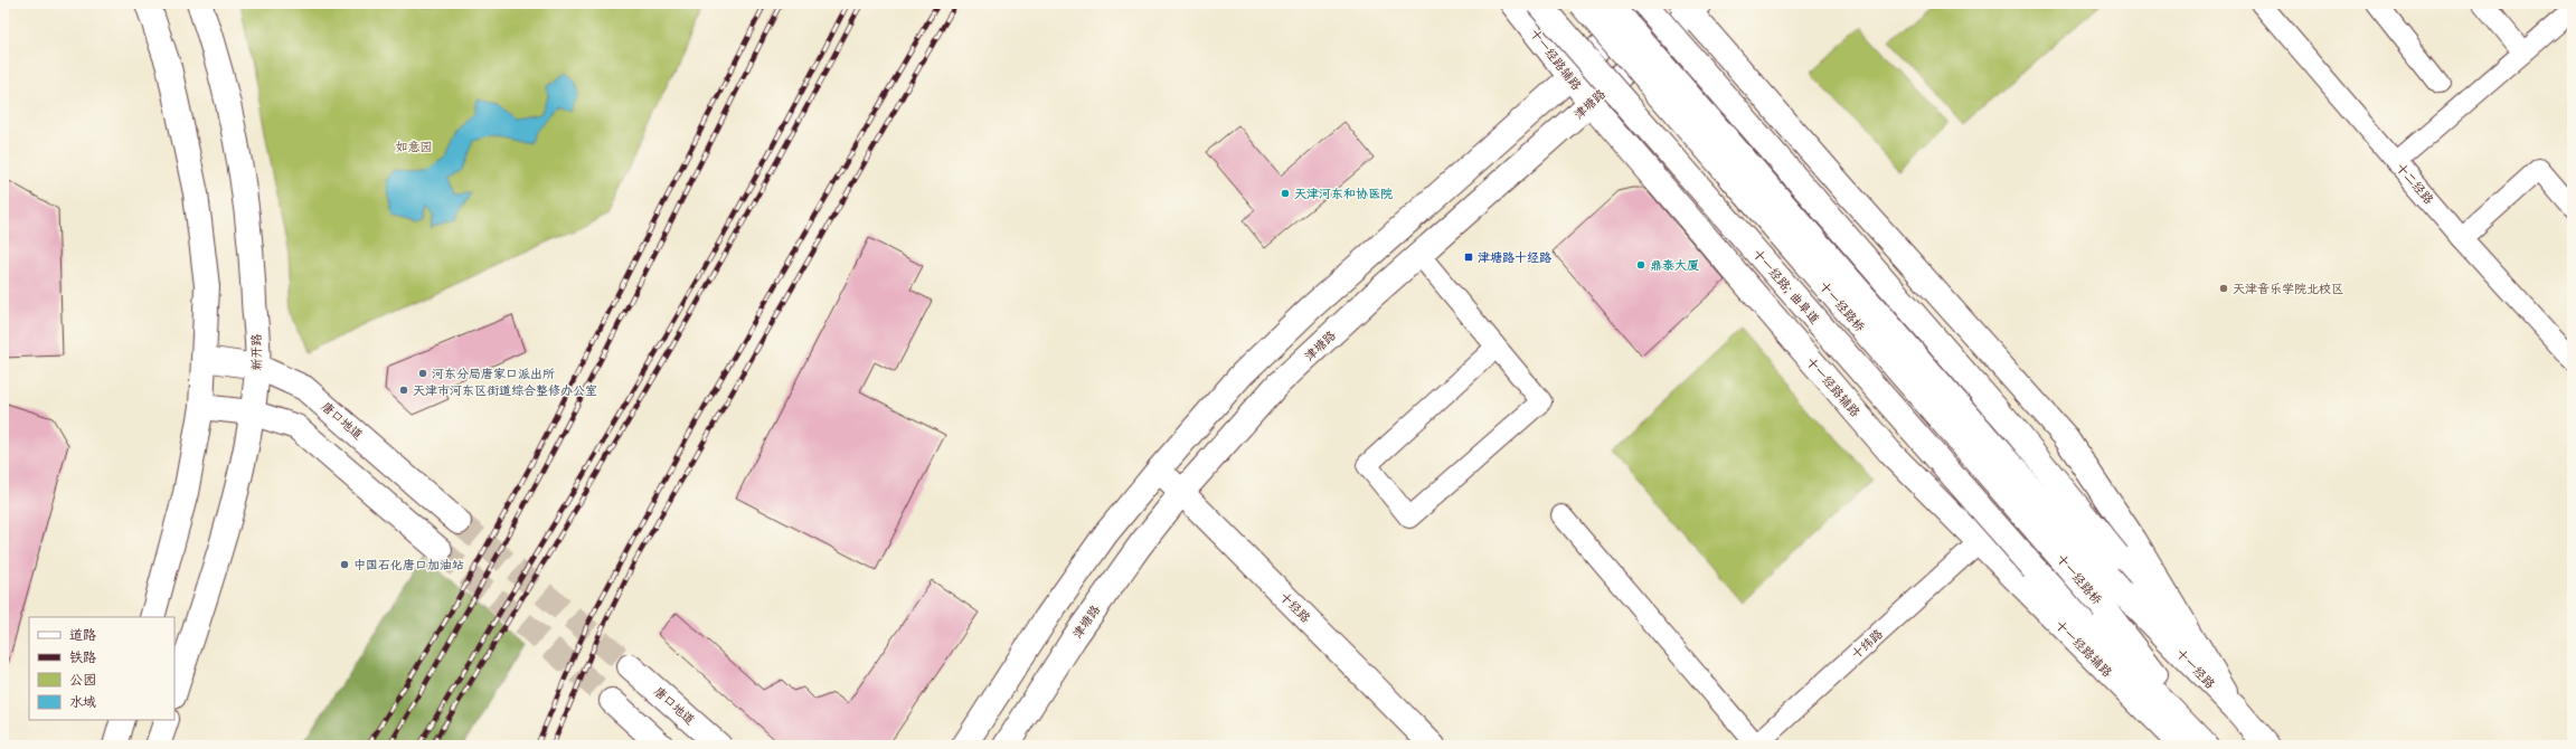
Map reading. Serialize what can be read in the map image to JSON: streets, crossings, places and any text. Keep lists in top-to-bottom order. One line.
{"streets":{"main road":["十一经路辅路","津塘路","十一经路; 曲阜道","十一经路桥","新开路","唐口地道","十经路","十一经路"],"street":["十二经路","十纬路"]},"crossings":[["十一经路辅路","津塘路"],["十一经路辅路","十纬路"],["津塘路","十经路"],["十一经路桥","十一经路"],["新开路","唐口地道"]],"parks":["如意园"],"places":{"other":["天津河东和协医院","鼎泰大厦","天津音乐学院北校区","河东分局唐家口派出所","天津市河东区街道综合整修办公室","中国石化唐口加油站"],"transit":["津塘路十经路"]},"legend":["道路","铁路","公园","水域"]}
